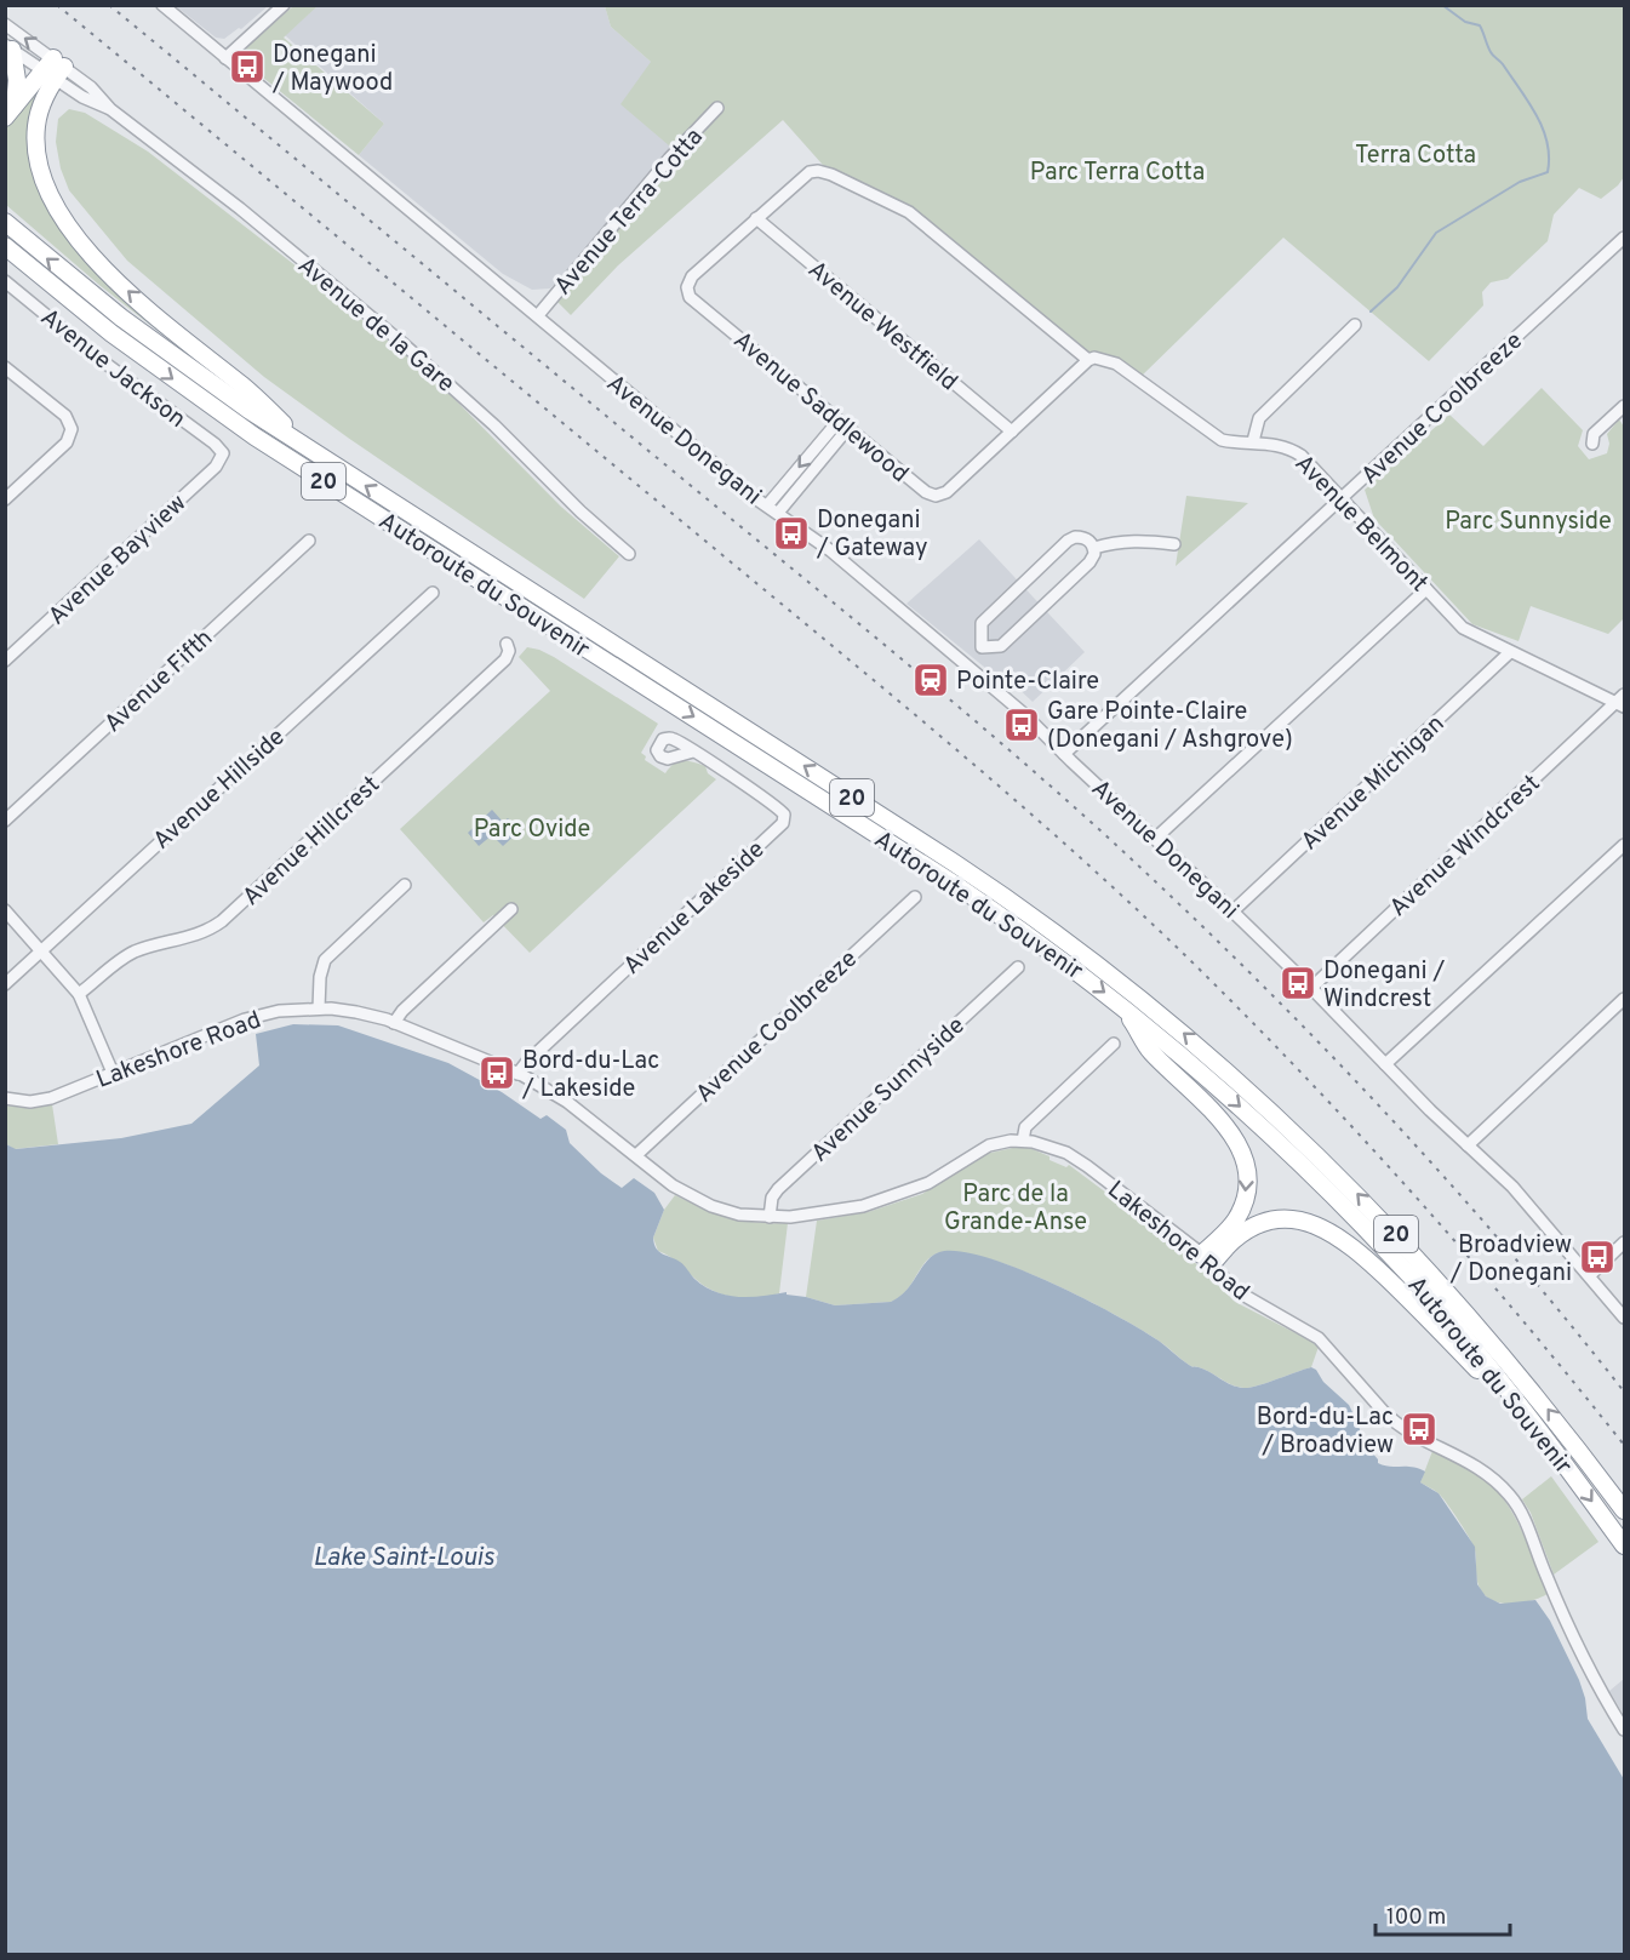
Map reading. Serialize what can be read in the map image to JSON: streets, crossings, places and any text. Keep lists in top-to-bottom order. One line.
{"streets":{"highway":["20","Autoroute du Souvenir"],"street":["Avenue Terra-Cotta","Avenue de la Gare","Avenue Westfield","Avenue Jackson","Avenue Saddlewood","Avenue Coolbreeze","Avenue Donegani","Avenue Belmont","Avenue Bayview","Avenue Fifth","Avenue Michigan","Avenue Hillside","Avenue Hillcrest","Avenue Windcrest","Avenue Lakeside","Lakeshore Road","Avenue Sunnyside"]},"crossings":[["Avenue Terra-Cotta","Avenue Donegani"],["Avenue Westfield","Avenue Saddlewood"],["Avenue Jackson","Avenue Bayview"],["Avenue Saddlewood","Avenue Belmont"],["Avenue Coolbreeze","Avenue Donegani"],["Avenue Coolbreeze","Avenue Belmont"],["Avenue Coolbreeze","Lakeshore Road"],["Avenue Donegani","Avenue Michigan"],["Avenue Donegani","Avenue Windcrest"],["Avenue Belmont","Avenue Michigan"],["Avenue Belmont","Avenue Windcrest"],["Avenue Lakeside","Lakeshore Road"],["Lakeshore Road","Avenue Sunnyside"]],"water":["Lake Saint-Louis"],"parks":["Terra Cotta","Parc Terra Cotta","Parc Sunnyside","Parc Ovide","Parc de la Grande-Anse"],"places":{"bus stop":["Donegani / Maywood","Donegani / Gateway","Gare Pointe-Claire (Donegani / Ashgrove)","Donegani / Windcrest","Bord-du-Lac / Lakeside","Broadview / Donegani","Bord-du-Lac / Broadview"],"station":["Pointe-Claire"]},"scale_bar":"100 m"}
